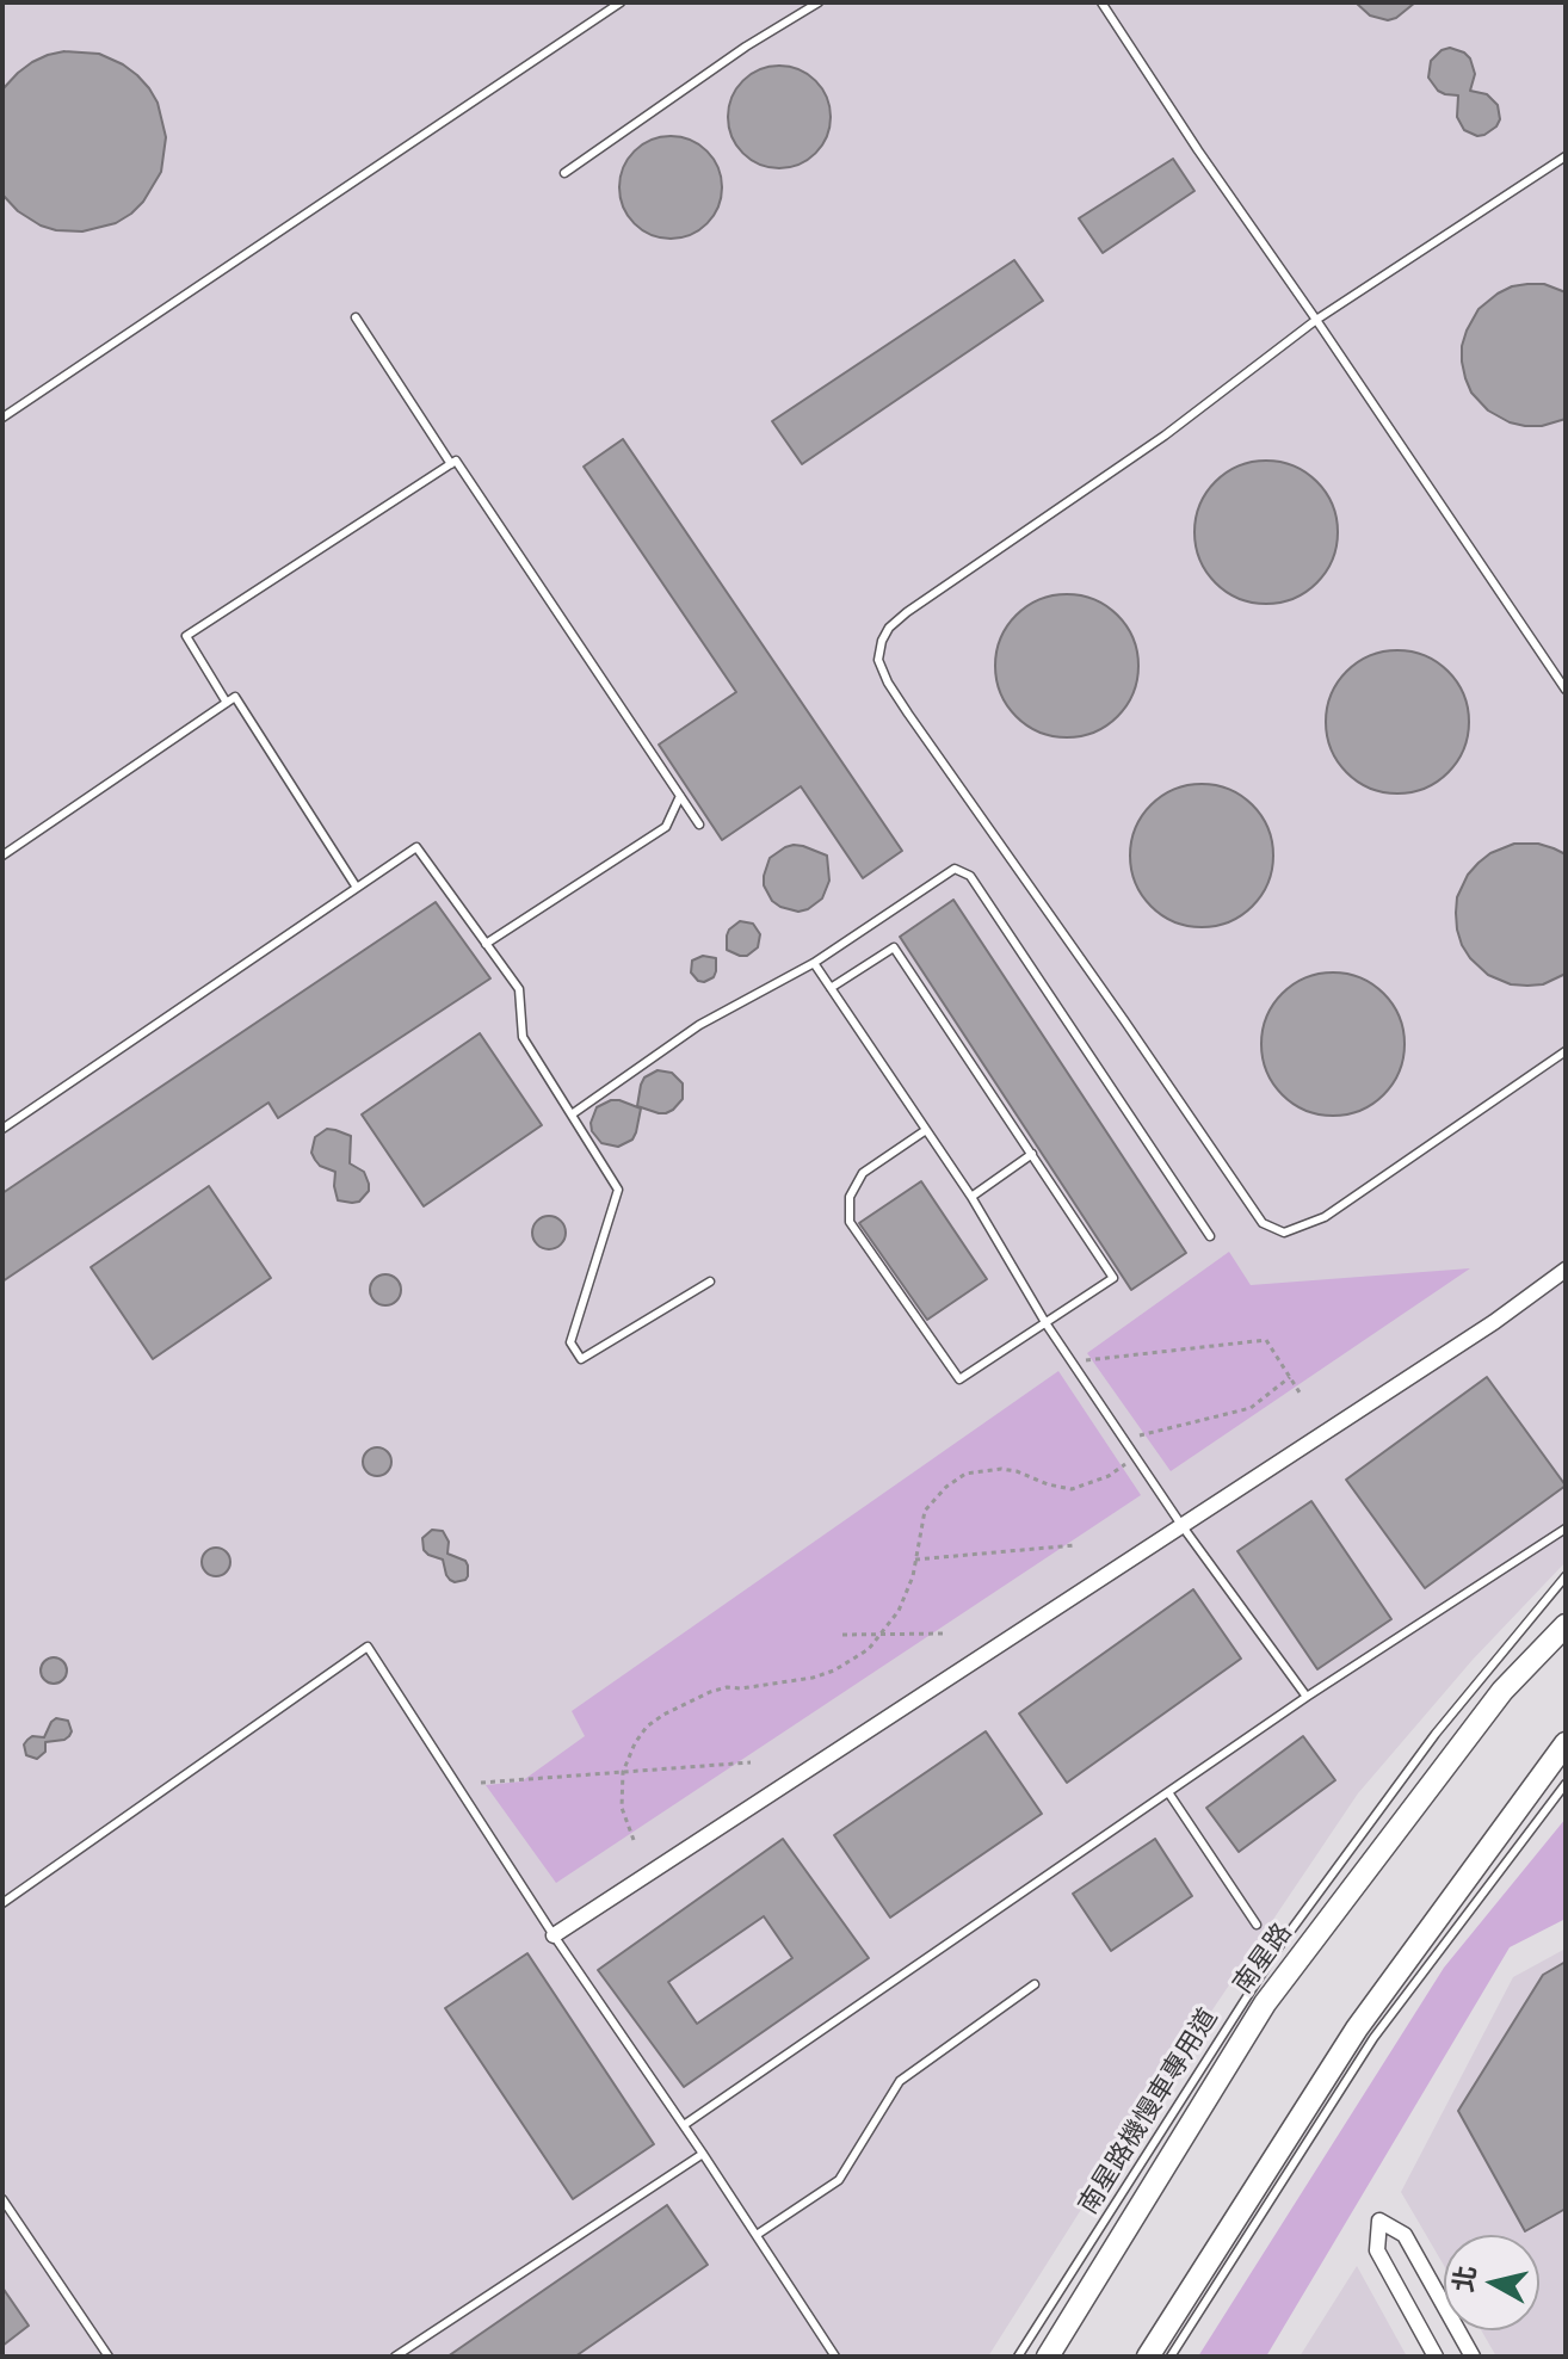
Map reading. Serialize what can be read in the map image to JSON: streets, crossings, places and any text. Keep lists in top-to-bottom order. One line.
{"streets":{"street":["南星路"],"lane":["南星路機慢車專用道"]},"north":"left"}
